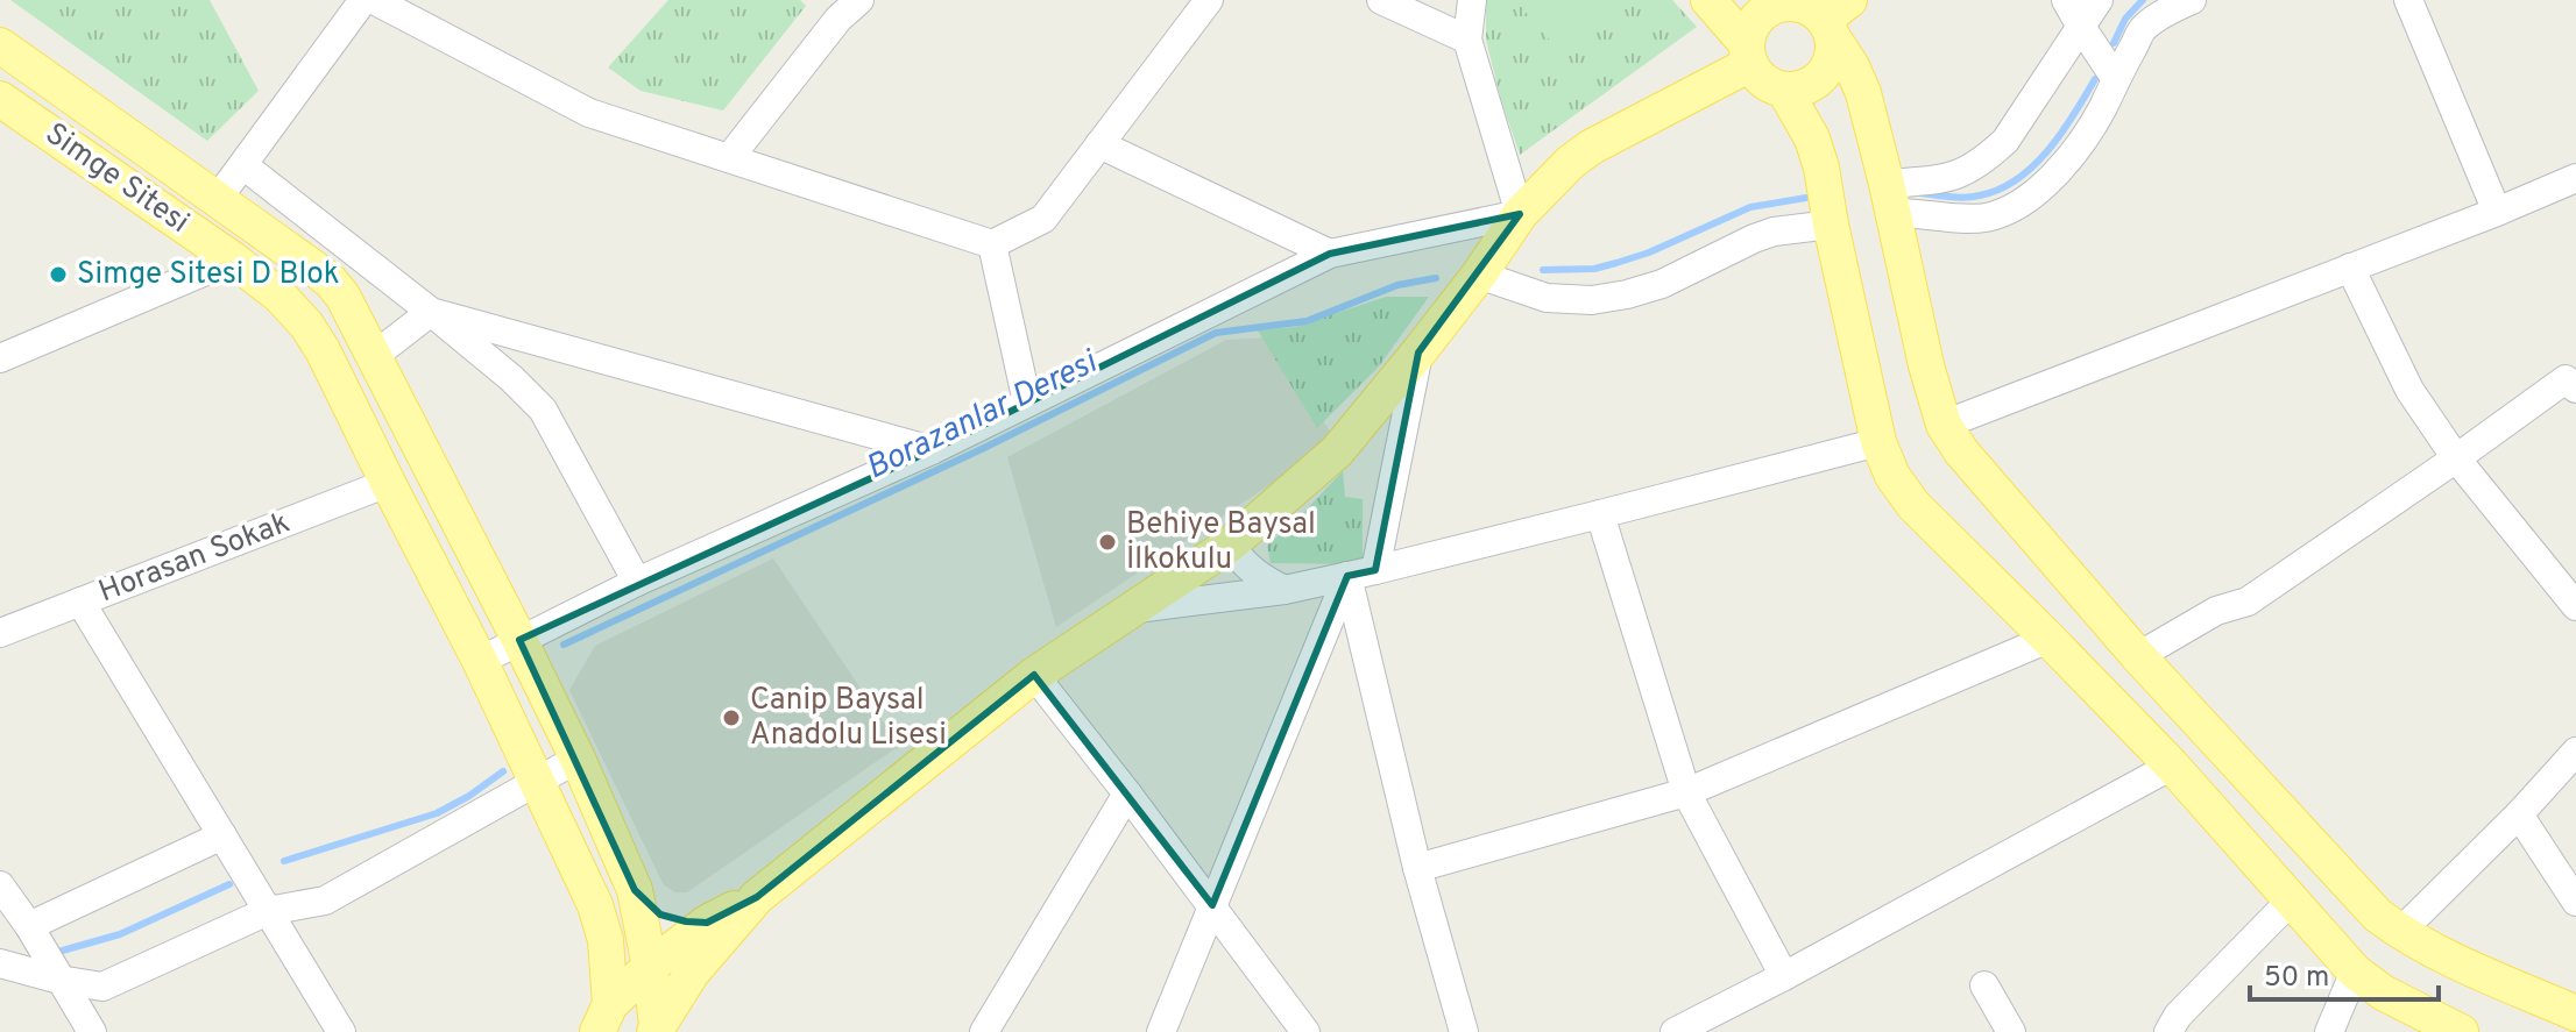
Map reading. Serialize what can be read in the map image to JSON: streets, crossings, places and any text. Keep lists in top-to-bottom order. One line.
{"streets":{"main road":["Simge Sitesi"],"street":["Horasan Sokak"]},"crossings":[["Simge Sitesi","Horasan Sokak"]],"water":["Borazanlar Deresi"],"places":["Simge Sitesi D Blok","Behiye Baysal İlkokulu","Canip Baysal Anadolu Lisesi"],"scale_bar":"50 m"}
